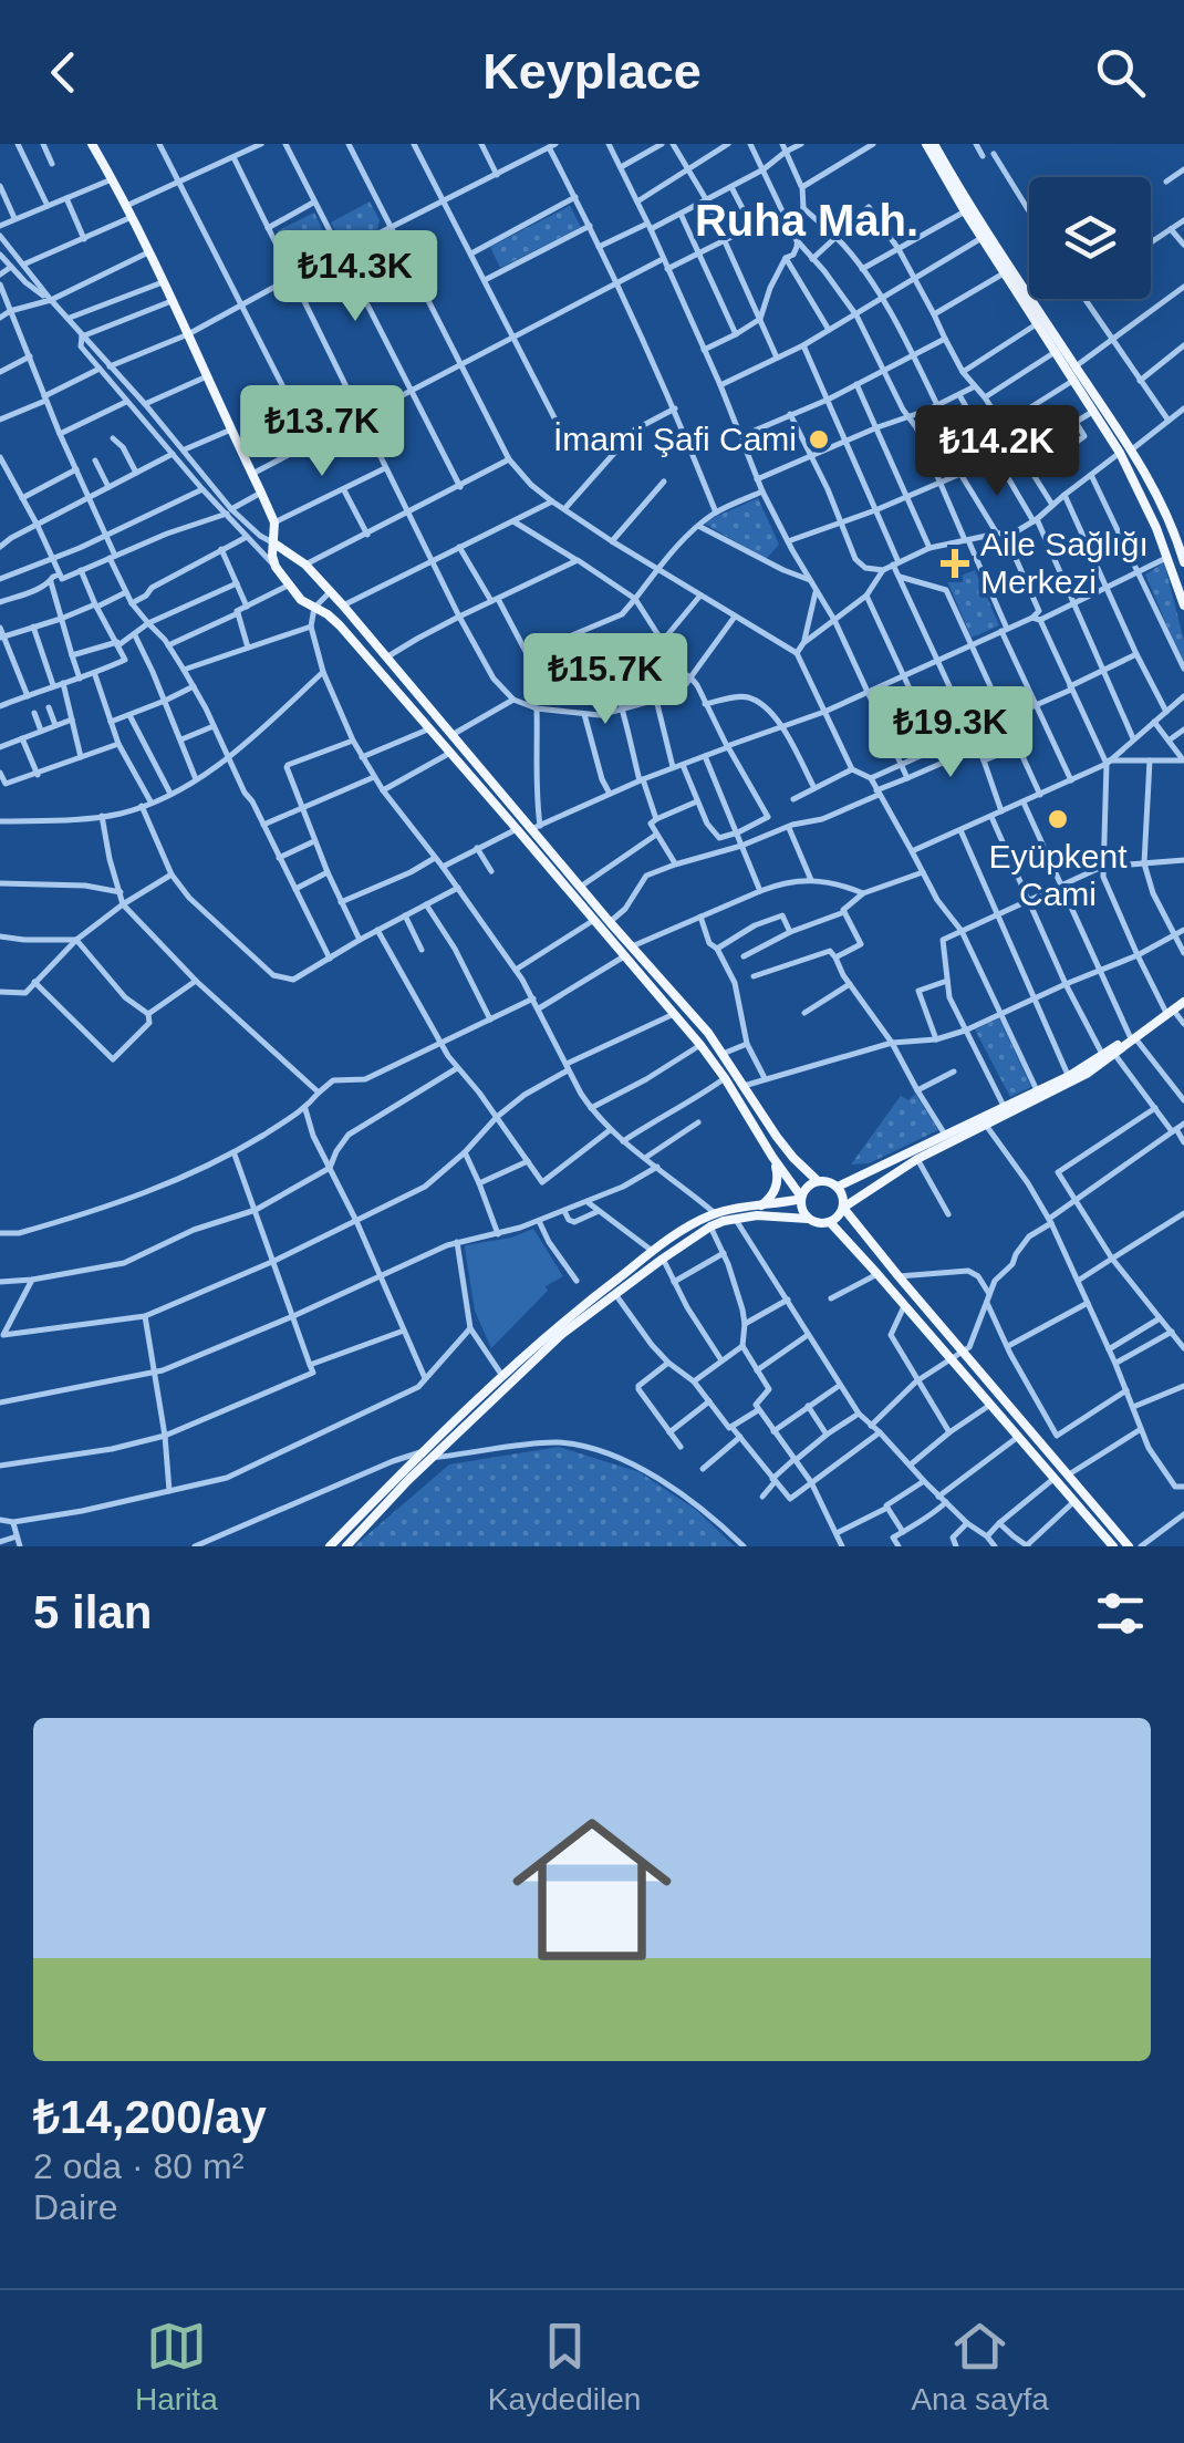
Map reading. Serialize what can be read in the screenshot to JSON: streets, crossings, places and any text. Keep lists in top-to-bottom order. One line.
{"districts":["Ruha Mah."],"places":{"other":["İmami Şafi Cami","Eyüpkent Cami"],"health":["Aile Sağlığı Merkezi"]},"page":{"header":"Keyplace","price":["₺14.3K","₺13.7K","₺14.2K","₺15.7K","₺19.3K"],"heading":"5 ilan","list":[{"name":"₺14,200/ay","note":"2 oda · 80 m² · Daire"}],"tabs":["Harita","Kaydedilen","Ana sayfa"]}}
